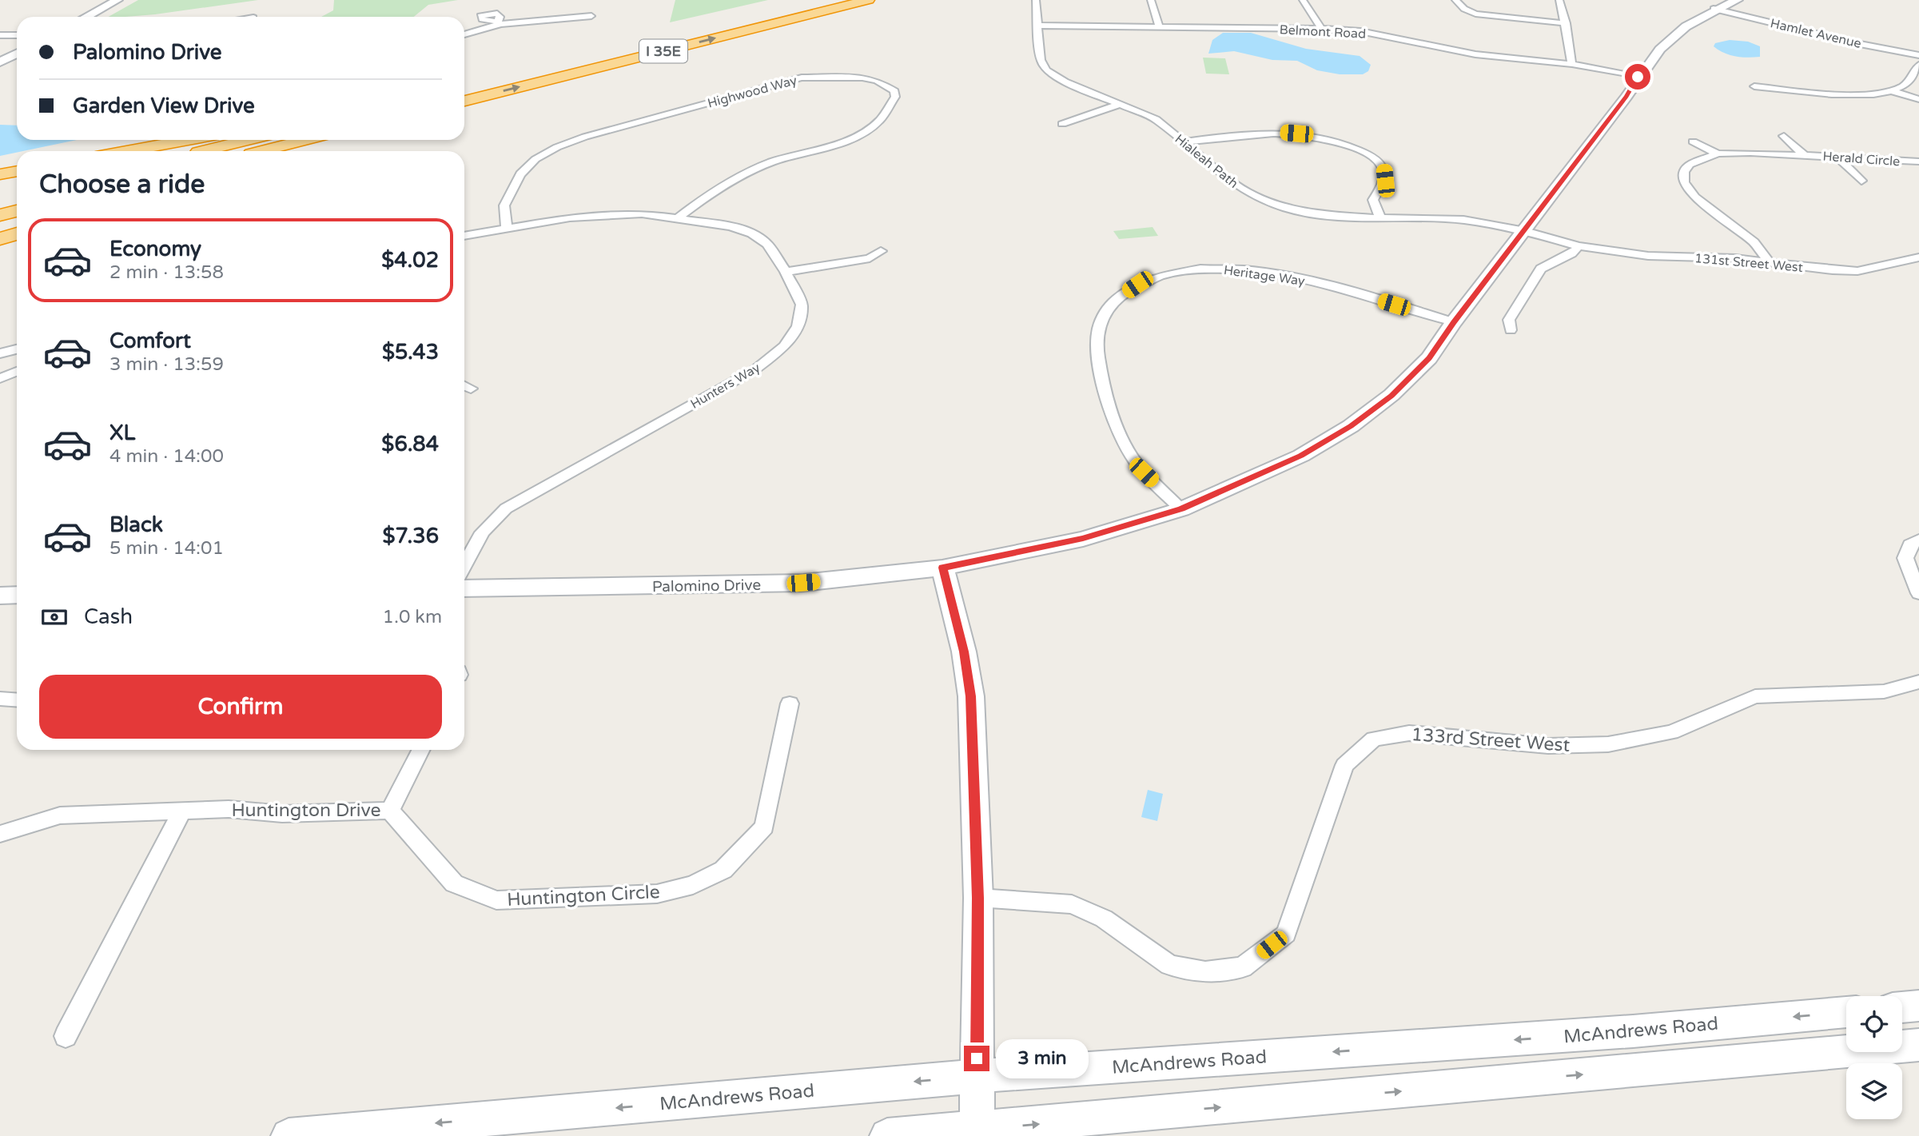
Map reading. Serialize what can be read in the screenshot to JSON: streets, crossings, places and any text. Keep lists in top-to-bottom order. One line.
{"streets":{"highway":["I 35E"],"street":["Belmont Road","Hamlet Avenue","Highwood Way","Herald Circle","Hialeah Path","131st Street West","Heritage Way","Hunters Way","Palomino Drive","133rd Street West","Huntington Drive","Huntington Circle","McAndrews Road"]},"crossings":[["Belmont Road","Hialeah Path"],["Belmont Road","Palomino Drive"],["Hamlet Avenue","Palomino Drive"],["Highwood Way","Hunters Way"],["Herald Circle","131st Street West"],["Hialeah Path","131st Street West"],["Hialeah Path","Palomino Drive"],["131st Street West","Palomino Drive"],["Heritage Way","Palomino Drive"],["Huntington Drive","Huntington Circle"]],"page":{"banner":["Palomino Drive","Garden View Drive"],"heading":"Choose a ride","list":[{"name":"Economy","note":"2 min · 13:58","value":"$4.02"},{"name":"Comfort","note":"3 min · 13:59","value":"$5.43"},{"name":"XL","note":"4 min · 14:00","value":"$6.84"},{"name":"Black","note":"5 min · 14:01","value":"$7.36"}],"pay":["Cash","1.0 km"],"buttons":"Confirm","bubble":"3 min"}}
